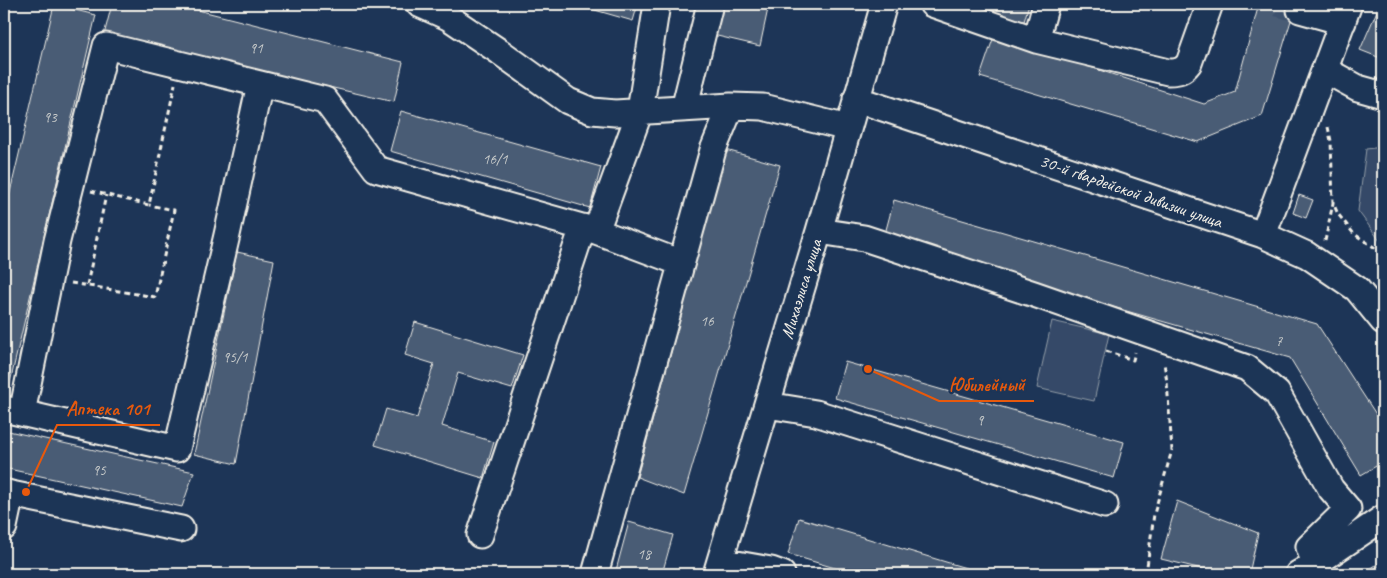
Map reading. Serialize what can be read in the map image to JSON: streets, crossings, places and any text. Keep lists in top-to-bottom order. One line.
{"streets":{"street":["30-й гвардейской дивизии улица","Михаэлиса улица"]},"crossings":[["30-й гвардейской дивизии улица","Михаэлиса улица"]],"places":["Юбилейный","Аптека 101"],"house_numbers":["91","93","16/1","16","7","95/1","9","95","18"]}
